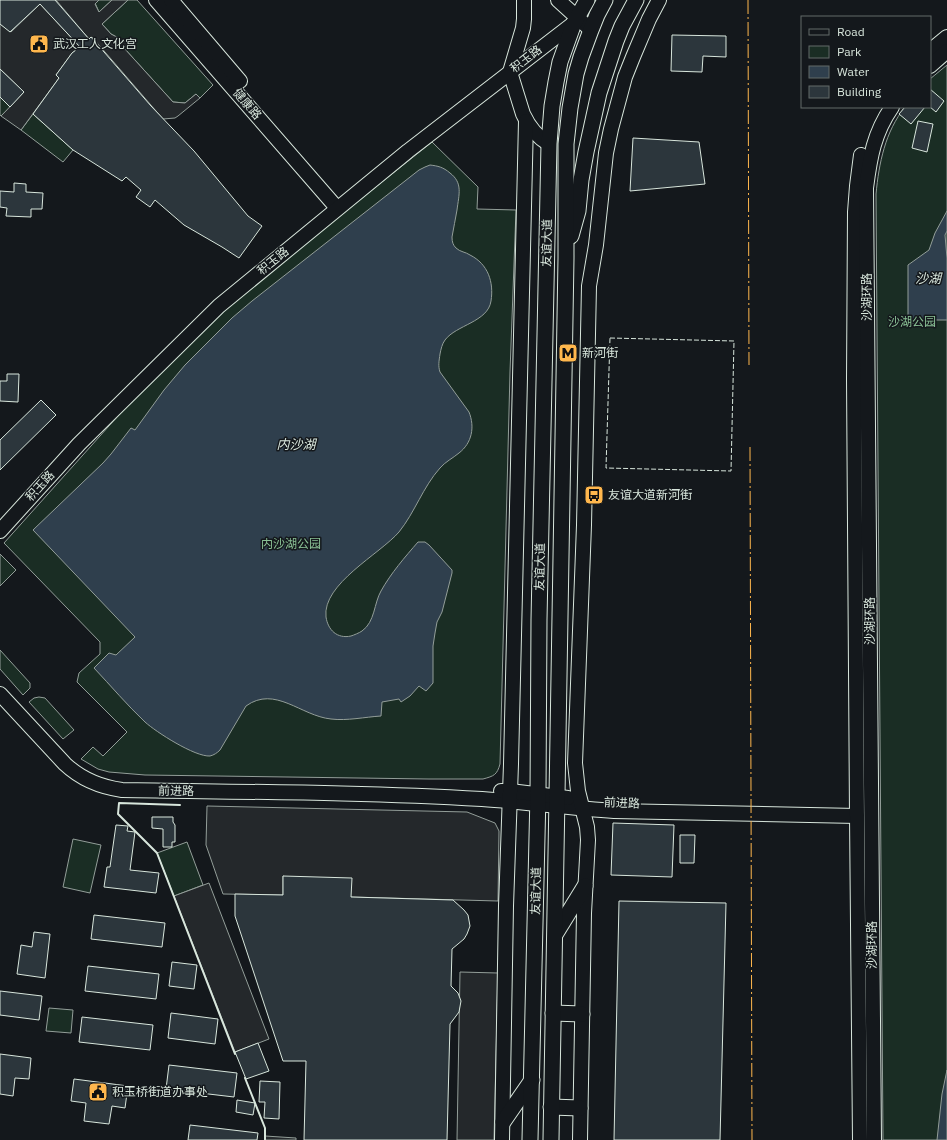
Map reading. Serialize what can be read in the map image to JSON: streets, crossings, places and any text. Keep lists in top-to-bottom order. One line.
{"streets":{"main road":["友谊大道"],"street":["积玉路","健康路","沙湖环路","前进路"]},"crossings":[["积玉路","健康路"],["积玉路","友谊大道"],["友谊大道","前进路"],["沙湖环路","前进路"]],"water":["沙湖","内沙湖"],"parks":["沙湖公园","内沙湖公园"],"places":{"public building":["武汉工人文化宫","积玉桥街道办事处"],"metro station":["新河街"],"bus stop":["友谊大道新河街"]},"legend":["Road","Park","Water","Building"]}
